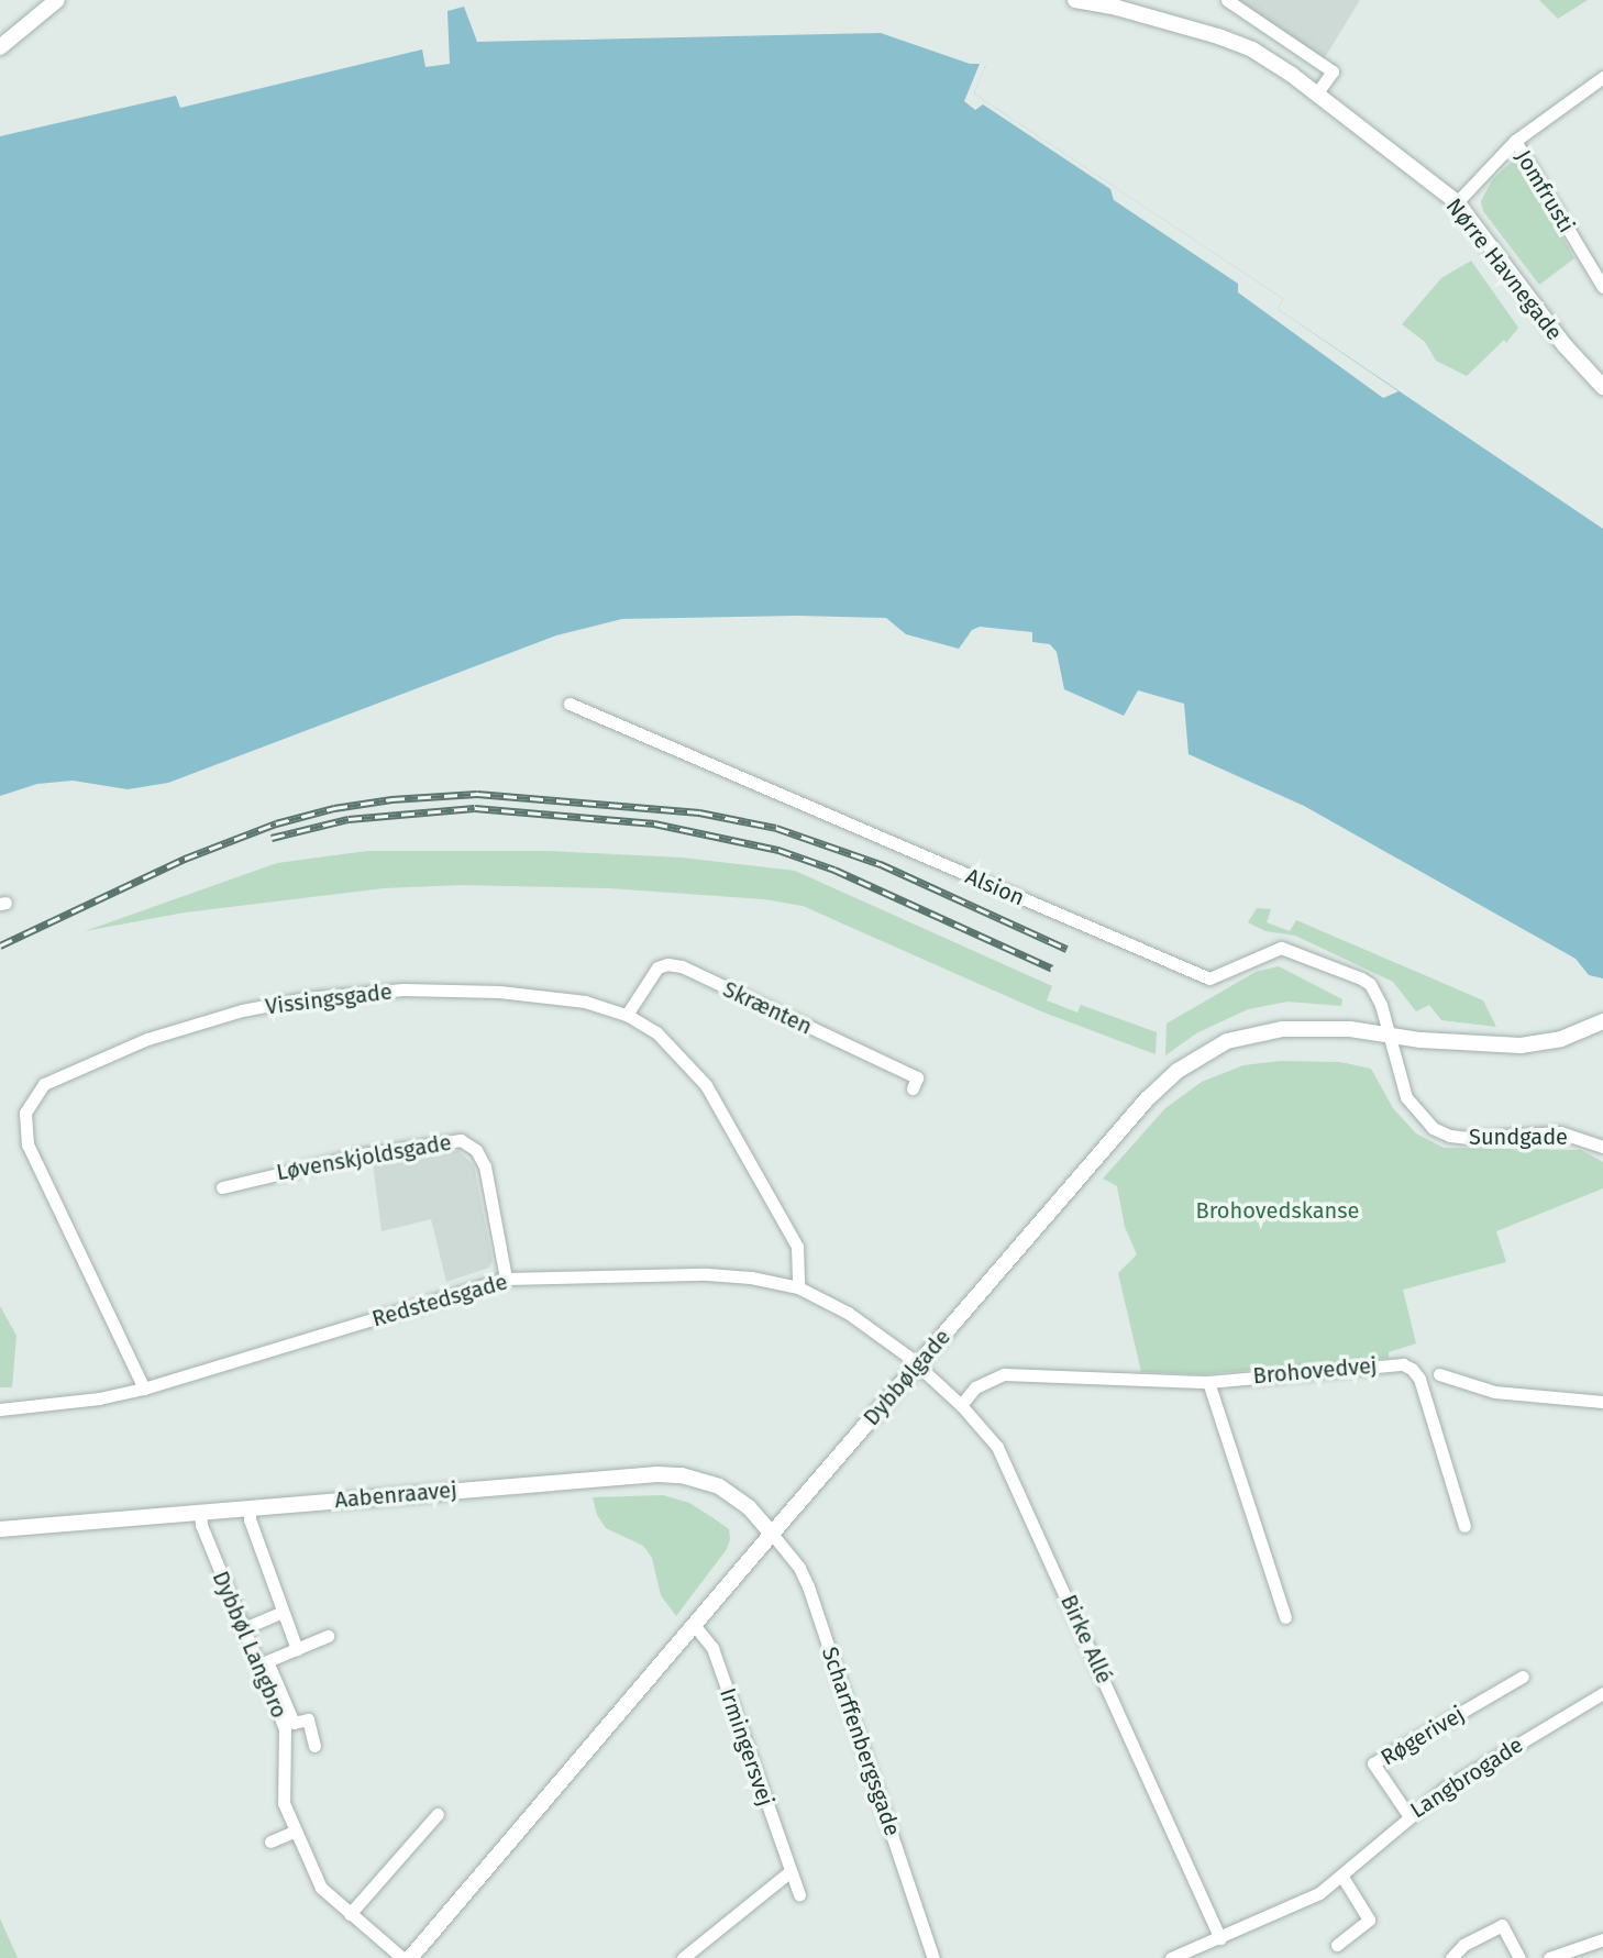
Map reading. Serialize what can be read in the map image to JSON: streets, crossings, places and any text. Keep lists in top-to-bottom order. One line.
{"streets":{"street":["Jomfrusti","Nørre Havnegade","Alsion","Vissingsgade","Skrænten","Sundgade","Løvenskjoldsgade","Redstedsgade","Brohovedvej","Dybbølgade","Aabenraavej","Birke Allé","Dybbøl Langbro","Røgerivej","Scharffenbergsgade","Irmingersvej","Langbrogade"]},"crossings":[["Alsion","Sundgade"],["Alsion","Dybbølgade"],["Vissingsgade","Skrænten"],["Vissingsgade","Redstedsgade"],["Sundgade","Dybbølgade"],["Løvenskjoldsgade","Redstedsgade"],["Redstedsgade","Dybbølgade"],["Redstedsgade","Birke Allé"],["Brohovedvej","Birke Allé"],["Dybbølgade","Aabenraavej"],["Dybbølgade","Birke Allé"],["Dybbølgade","Scharffenbergsgade"],["Dybbølgade","Irmingersvej"],["Aabenraavej","Dybbøl Langbro"],["Aabenraavej","Scharffenbergsgade"],["Birke Allé","Langbrogade"],["Røgerivej","Langbrogade"]],"parks":["Brohovedskanse"]}
